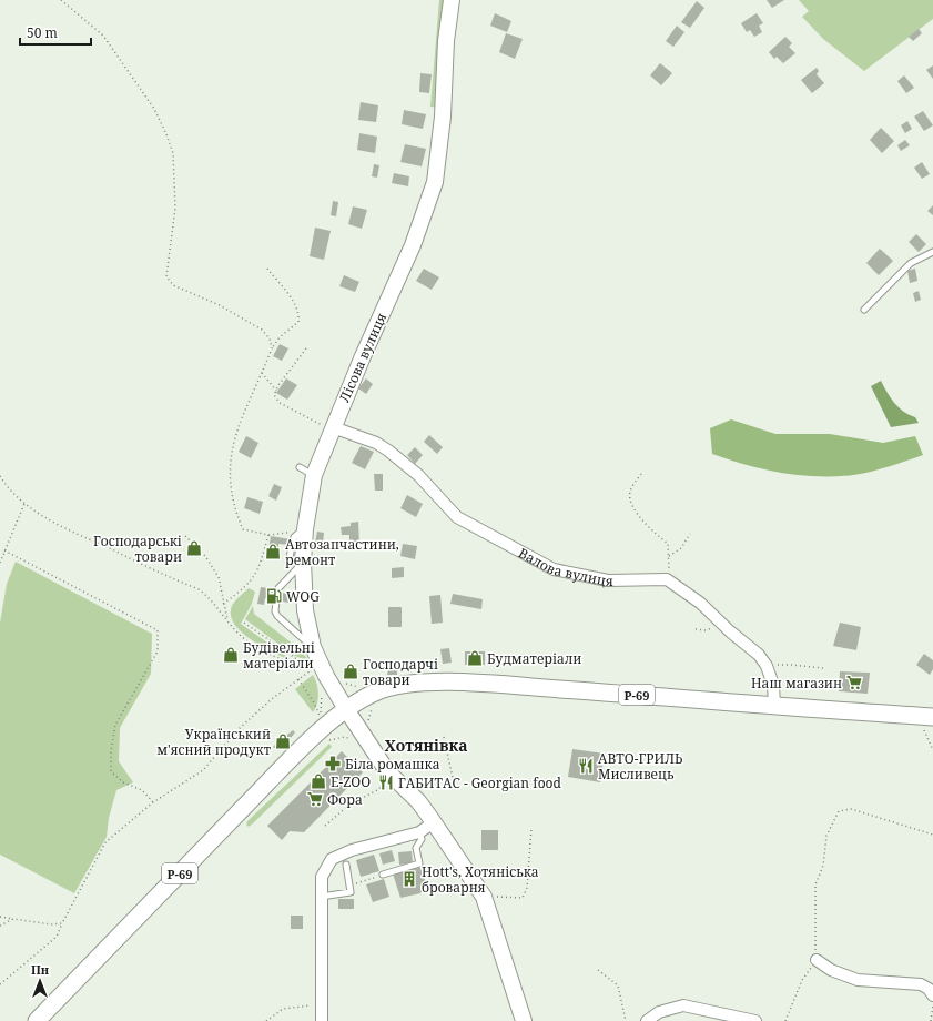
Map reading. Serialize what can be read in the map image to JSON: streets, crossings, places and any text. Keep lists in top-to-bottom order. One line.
{"streets":{"main road":["Р-69"],"street":["Лісова вулиця","Валова вулиця"]},"crossings":[["Лісова вулиця","Валова вулиця"],["Лісова вулиця","Р-69"]],"districts":["Хотянівка"],"places":{"shop":["Господарські товари","Автозапчастини, ремонт","Будівельні матеріали","Будматеріали","Господарчі товари","Український м'ясний продукт","E-ZOO"],"fuel station":["WOG"],"supermarket":["Наш магазин","Фора"],"pharmacy":["Біла ромашка"],"restaurant":["АВТО-ГРИЛЬ Мисливець","ГАБИТАС - Georgian food"],"building":["Hott's, Хотяніська броварня"]},"scale_bar":"50 m","north":"top"}
